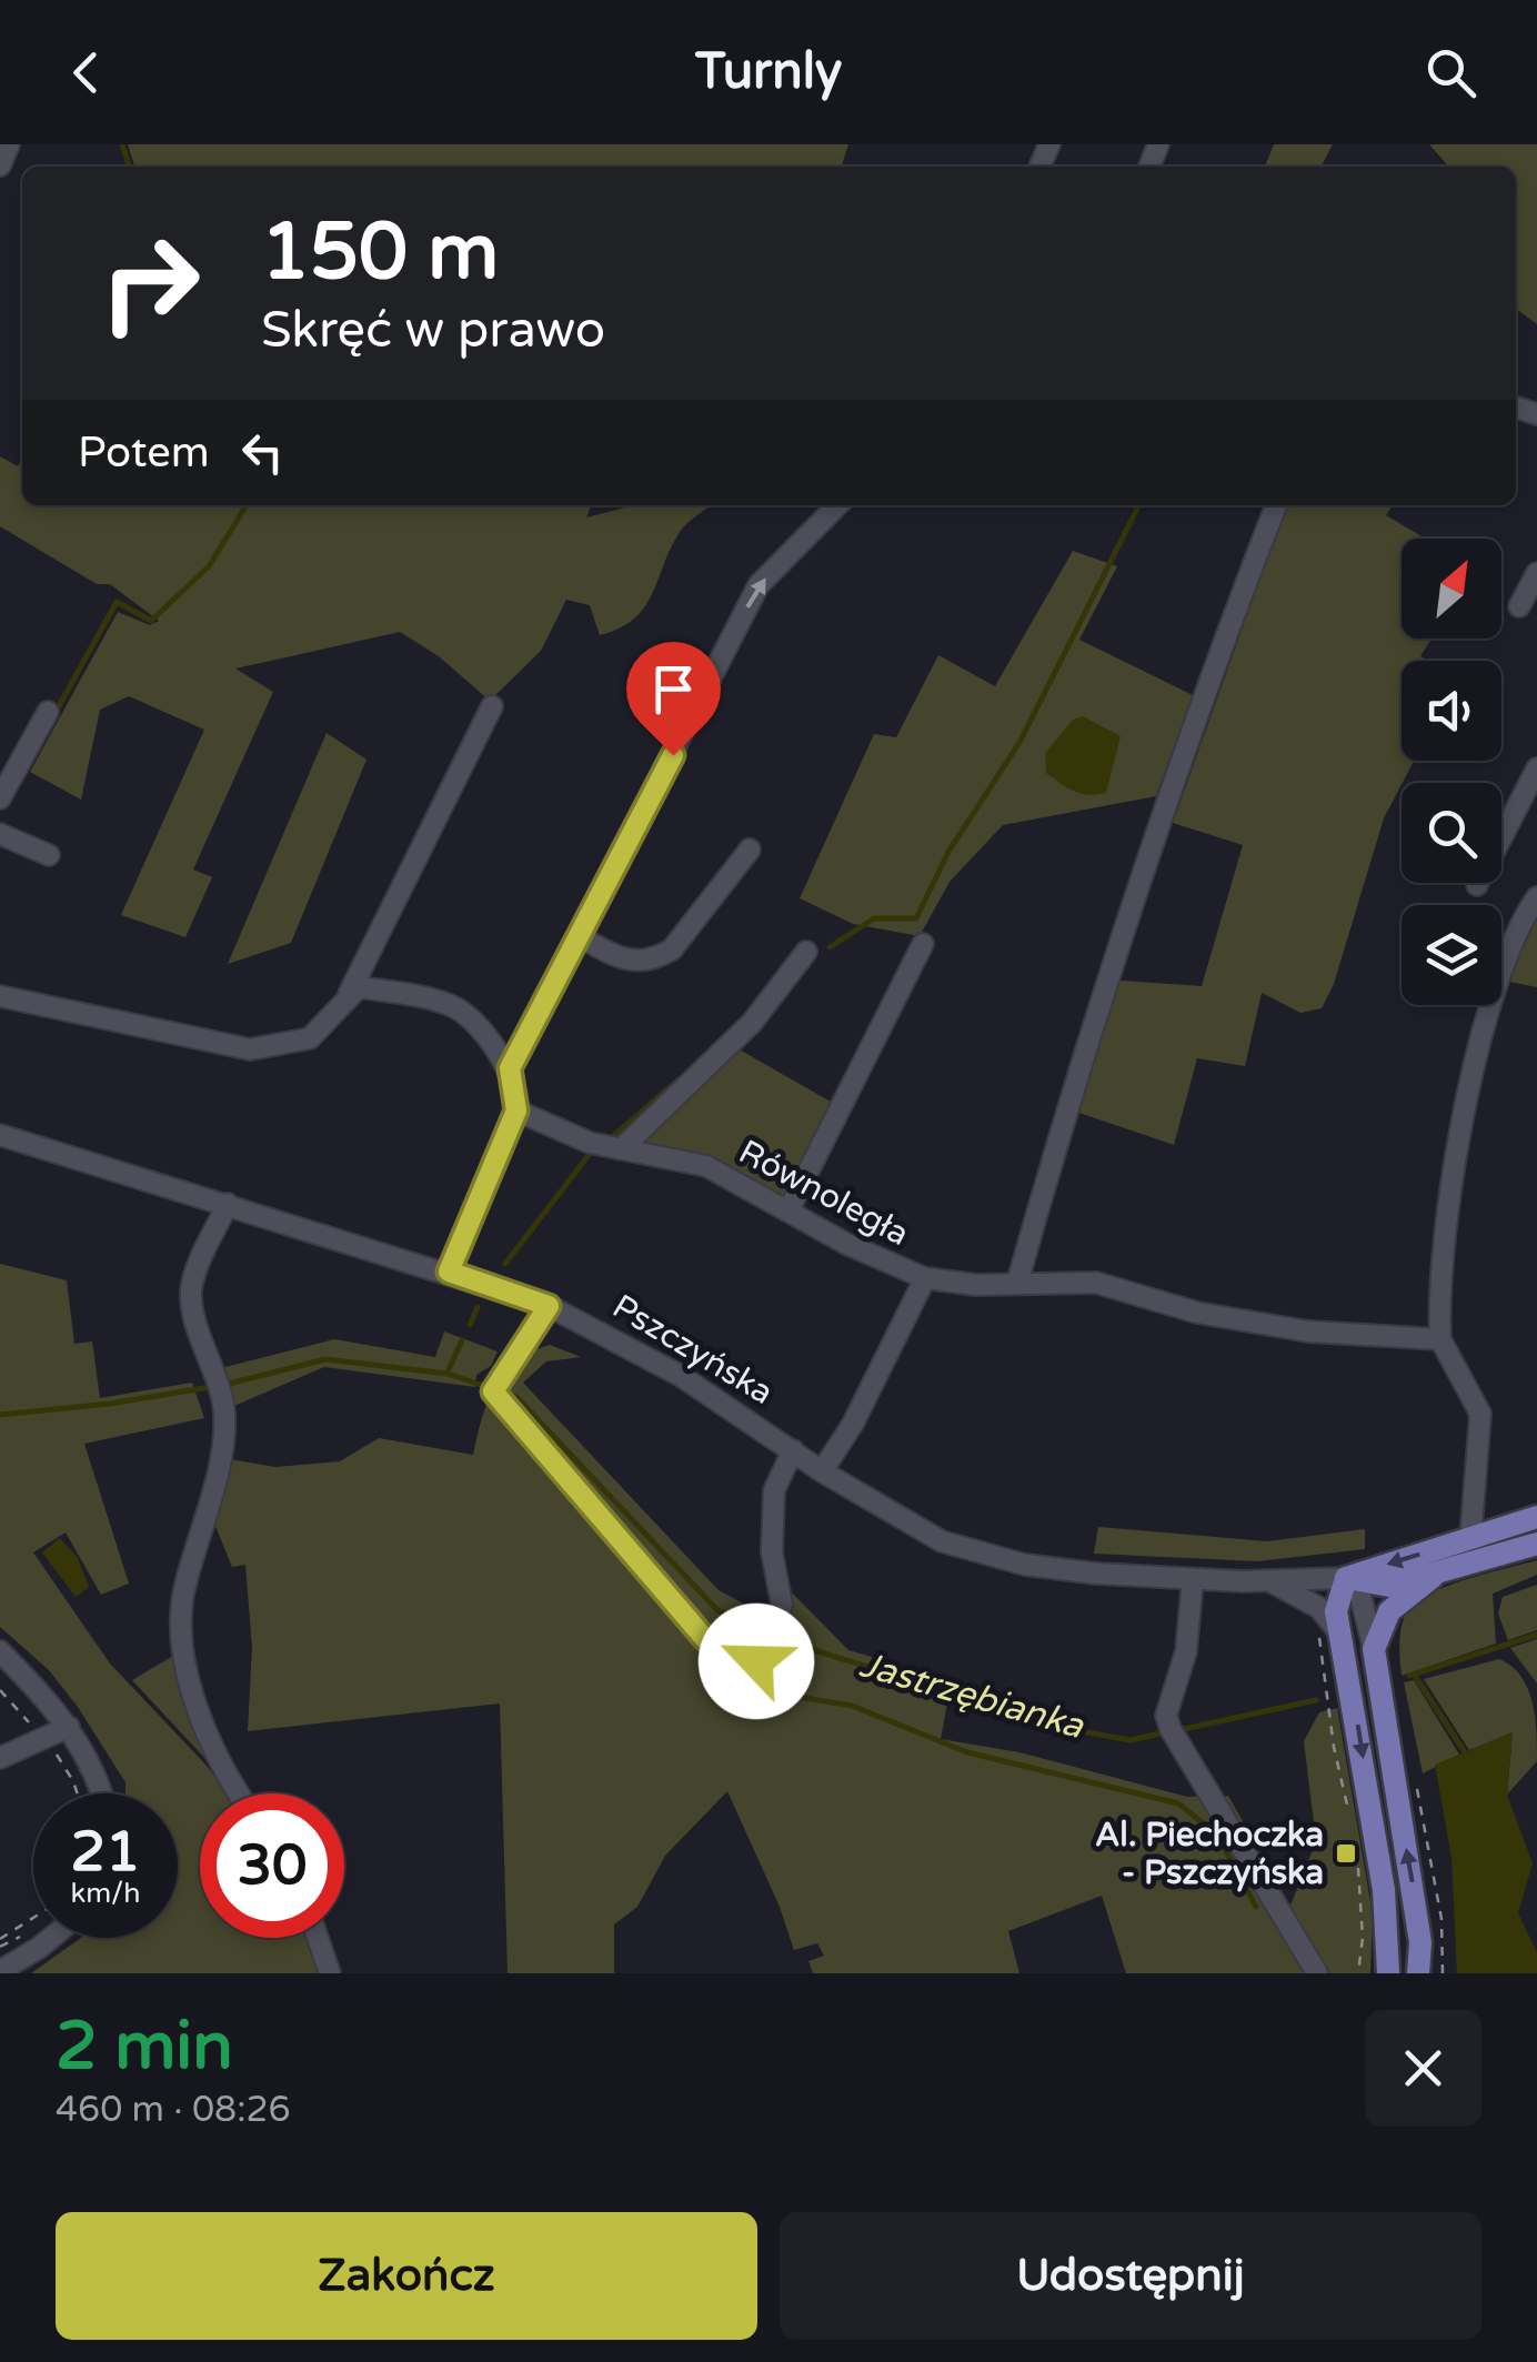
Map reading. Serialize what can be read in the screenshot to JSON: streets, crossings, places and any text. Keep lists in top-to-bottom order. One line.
{"streets":{"main road":["Pszczyńska"],"street":["Równoległa"]},"water":["Jastrzębianka"],"places":{"transit":["Al. Piechoczka - Pszczyńska"]},"north":"top right","page":{"header":"Turnly","turn":["150 m","Skręć w prawo"],"then":"Potem","speed":"21 km/h","limit":"30","heading":["2 min","460 m · 08:26"],"buttons":["Zakończ","Udostępnij"]}}
